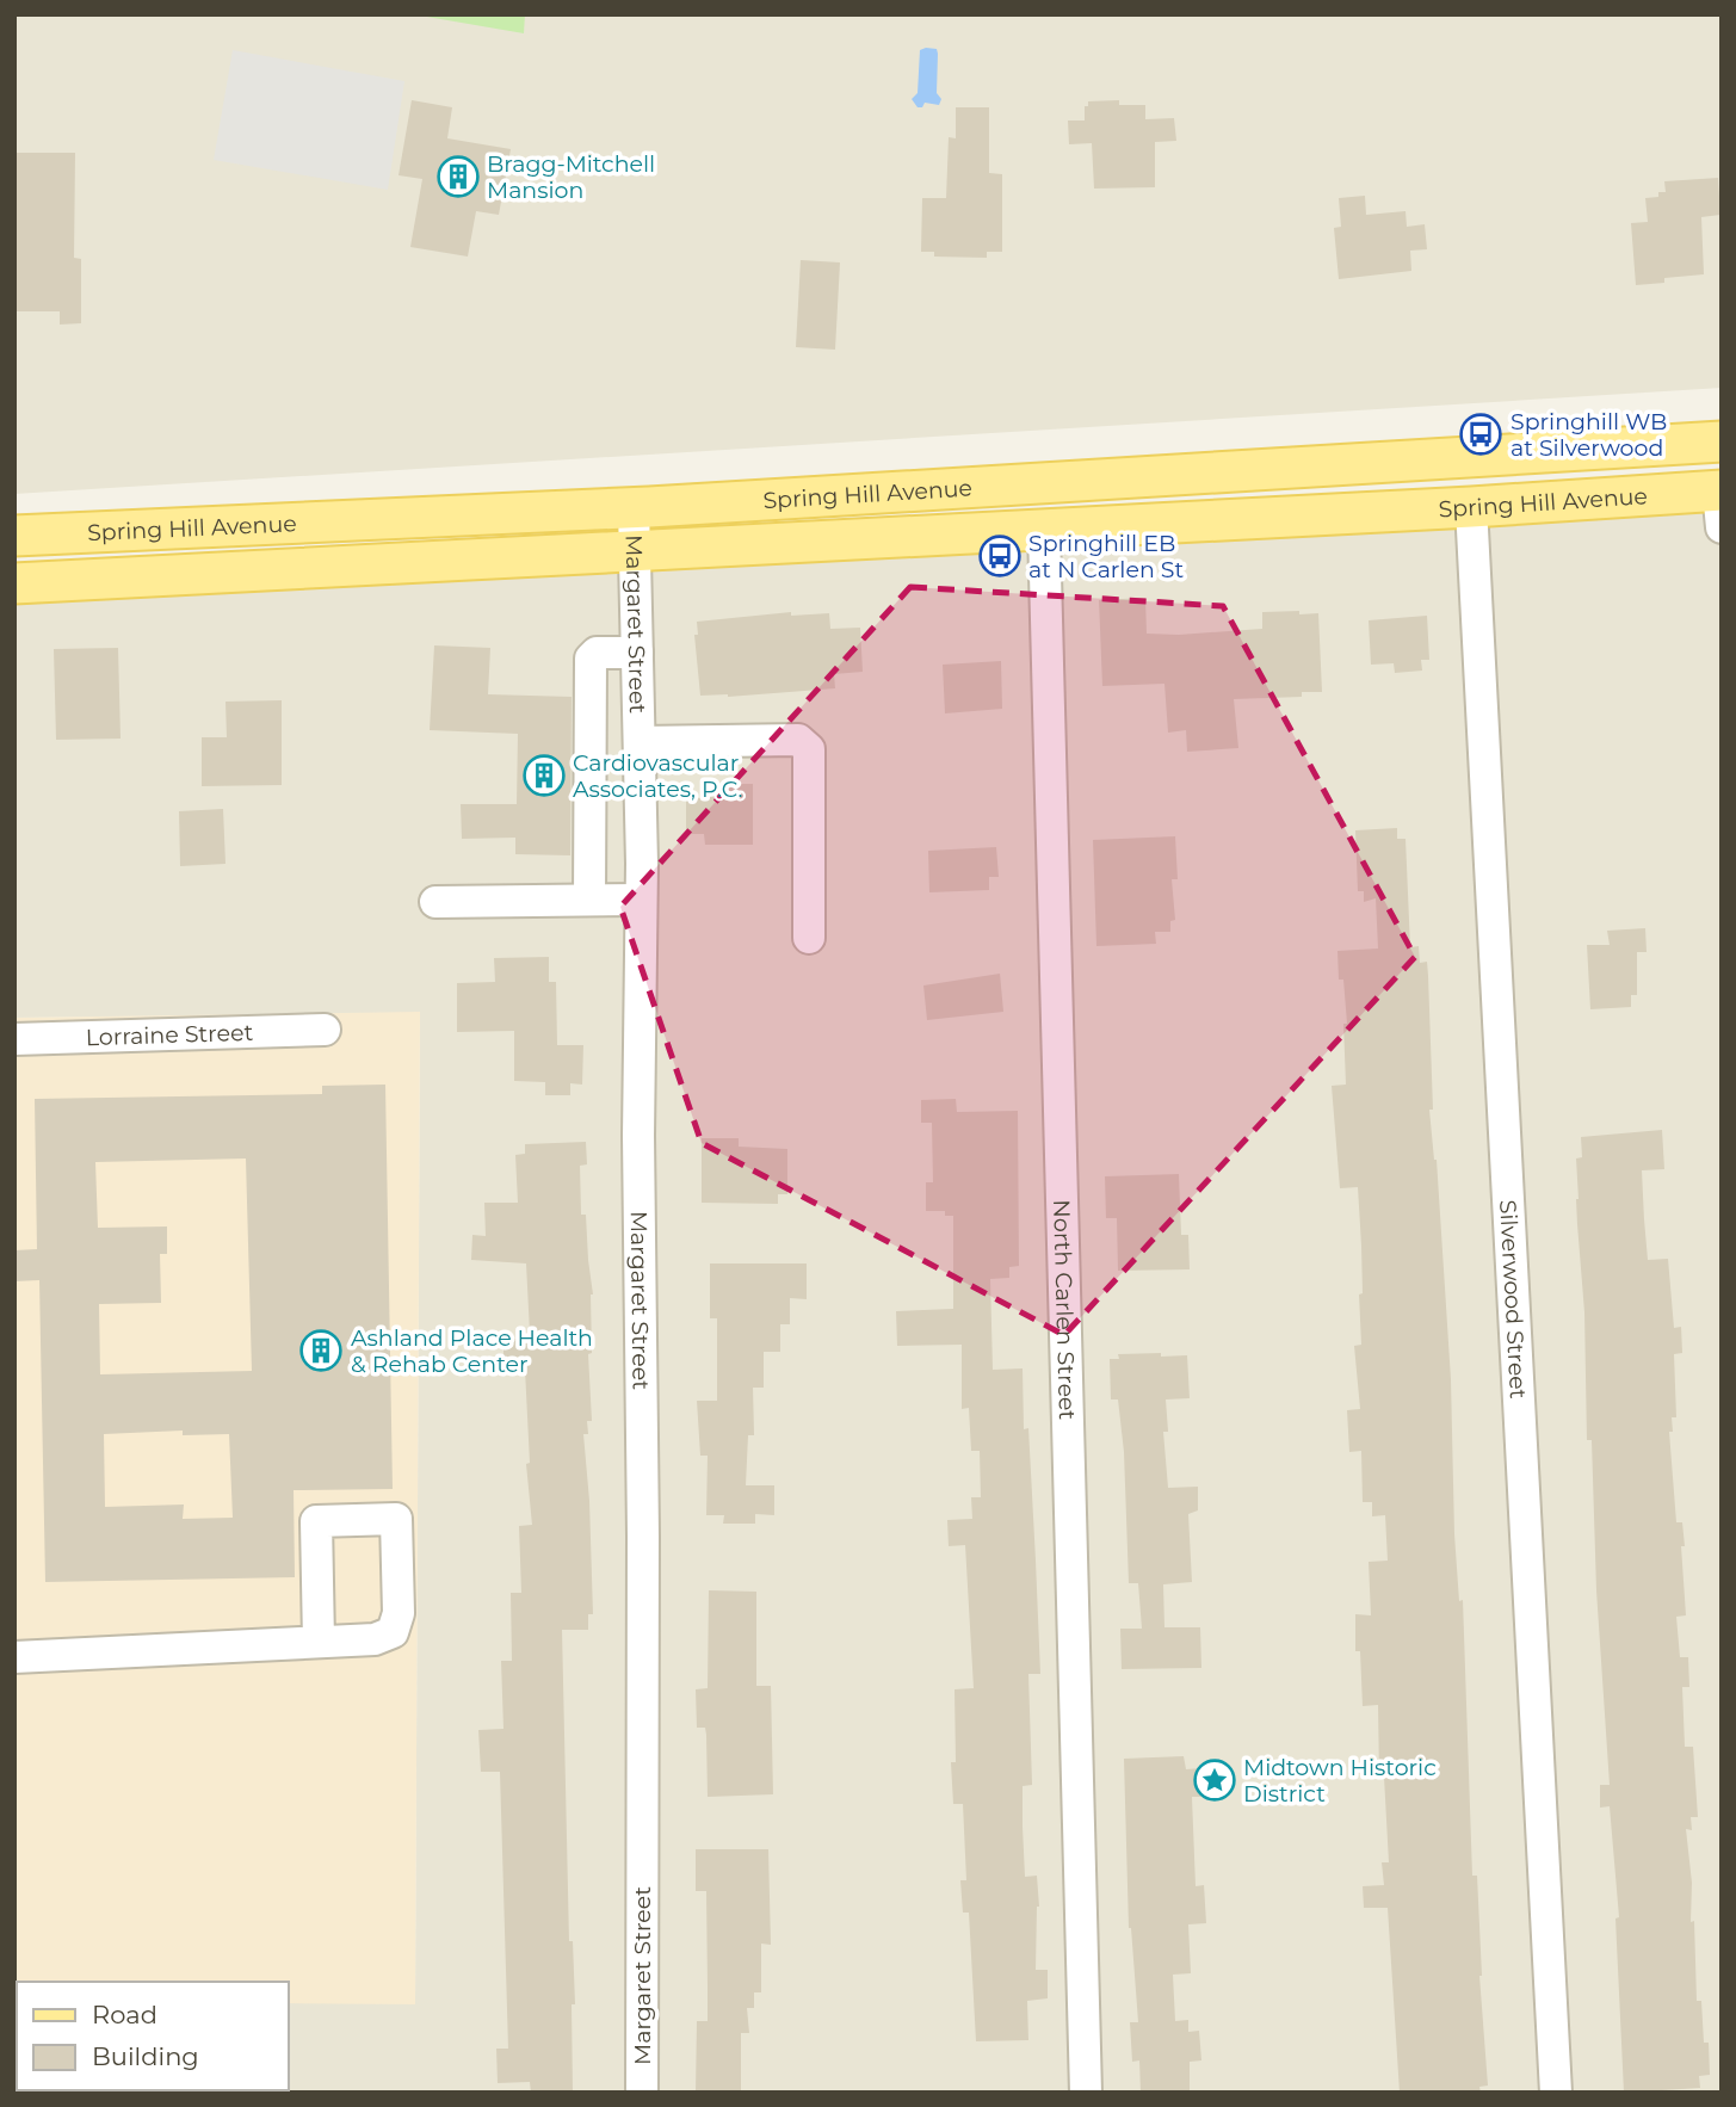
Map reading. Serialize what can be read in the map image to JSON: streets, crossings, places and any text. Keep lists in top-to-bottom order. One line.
{"streets":{"main road":["Spring Hill Avenue"],"street":["Margaret Street","Lorraine Street","Silverwood Street","North Carlen Street"]},"crossings":[["Spring Hill Avenue","Margaret Street"],["Spring Hill Avenue","Silverwood Street"],["Spring Hill Avenue","North Carlen Street"]],"places":{"building":["Bragg-Mitchell Mansion","Cardiovascular Associates, P.C.","Ashland Place Health & Rehab Center"],"bus stop":["Springhill WB at Silverwood","Springhill EB at N Carlen St"],"place":["Midtown Historic District"]},"legend":["Road","Building"]}
